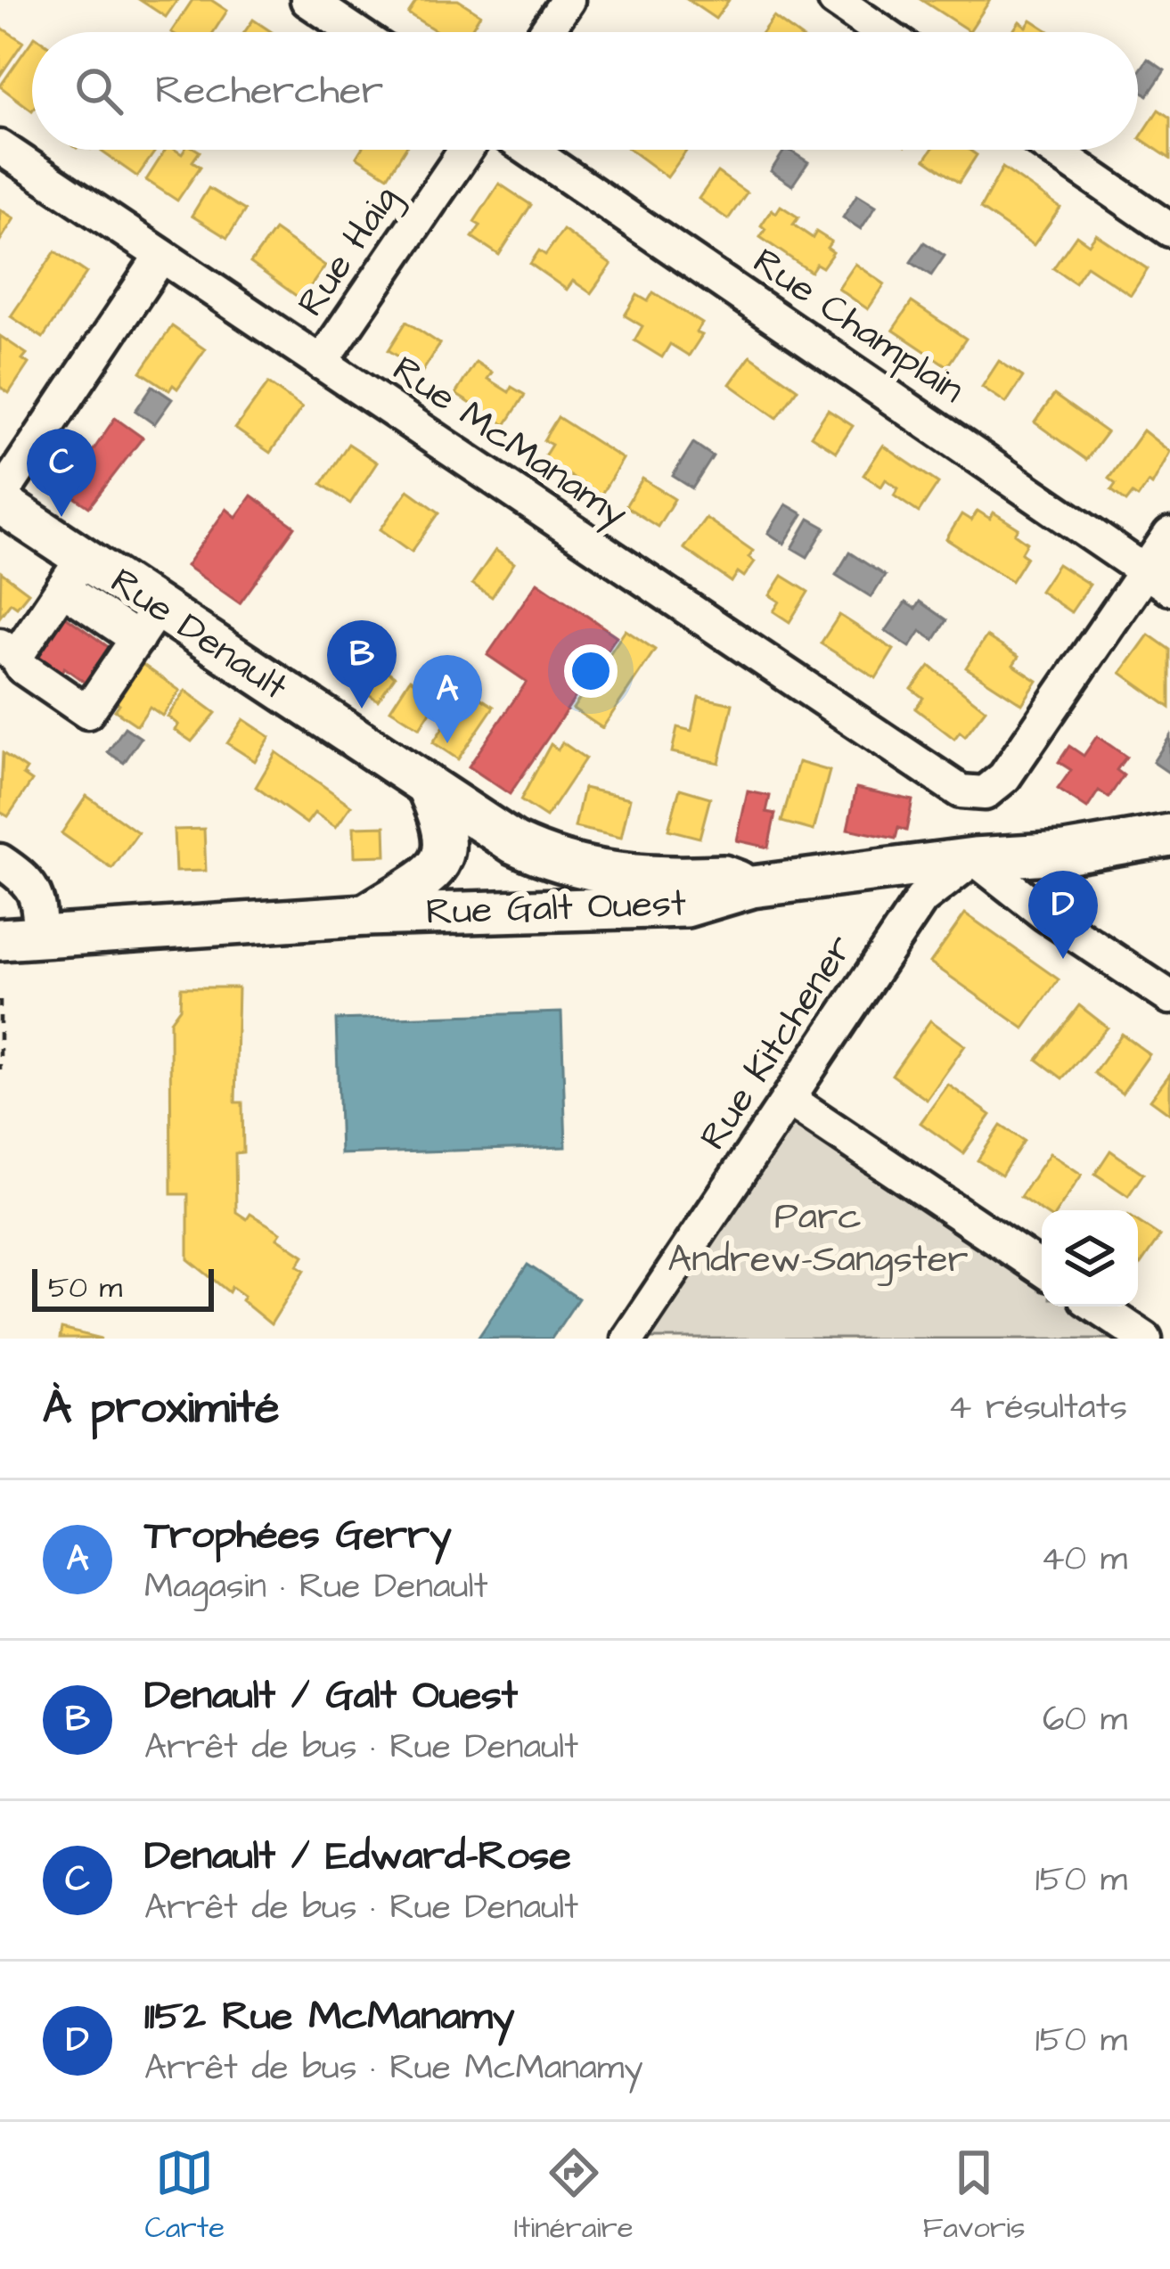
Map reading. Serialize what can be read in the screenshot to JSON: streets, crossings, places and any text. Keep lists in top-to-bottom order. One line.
{"streets":{"main road":["Rue Denault","Rue Galt Ouest"],"street":["Rue Haig","Rue Champlain","Rue McManamy","Rue Kitchener"]},"crossings":[["Rue Haig","Rue McManamy"],["Rue Champlain","Rue McManamy"],["Rue Denault","Rue Galt Ouest"],["Rue Galt Ouest","Rue Kitchener"]],"parks":["Parc Andrew-Sangster"],"scale_bar":"50 m","page":{"search":"Rechercher","pins":["C","B","A","D"],"scale":"50 m","heading":["À proximité","4 résultats"],"list":[{"mark":"A","name":"Trophées Gerry","note":"Magasin · Rue Denault","value":"40 m"},{"mark":"B","name":"Denault / Galt Ouest","note":"Arrêt de bus · Rue Denault","value":"60 m"},{"mark":"C","name":"Denault / Edward-Rose","note":"Arrêt de bus · Rue Denault","value":"150 m"},{"mark":"D","name":"1152 Rue McManamy","note":"Arrêt de bus · Rue McManamy","value":"150 m"}],"nav":["Carte","Itinéraire","Favoris"]}}
